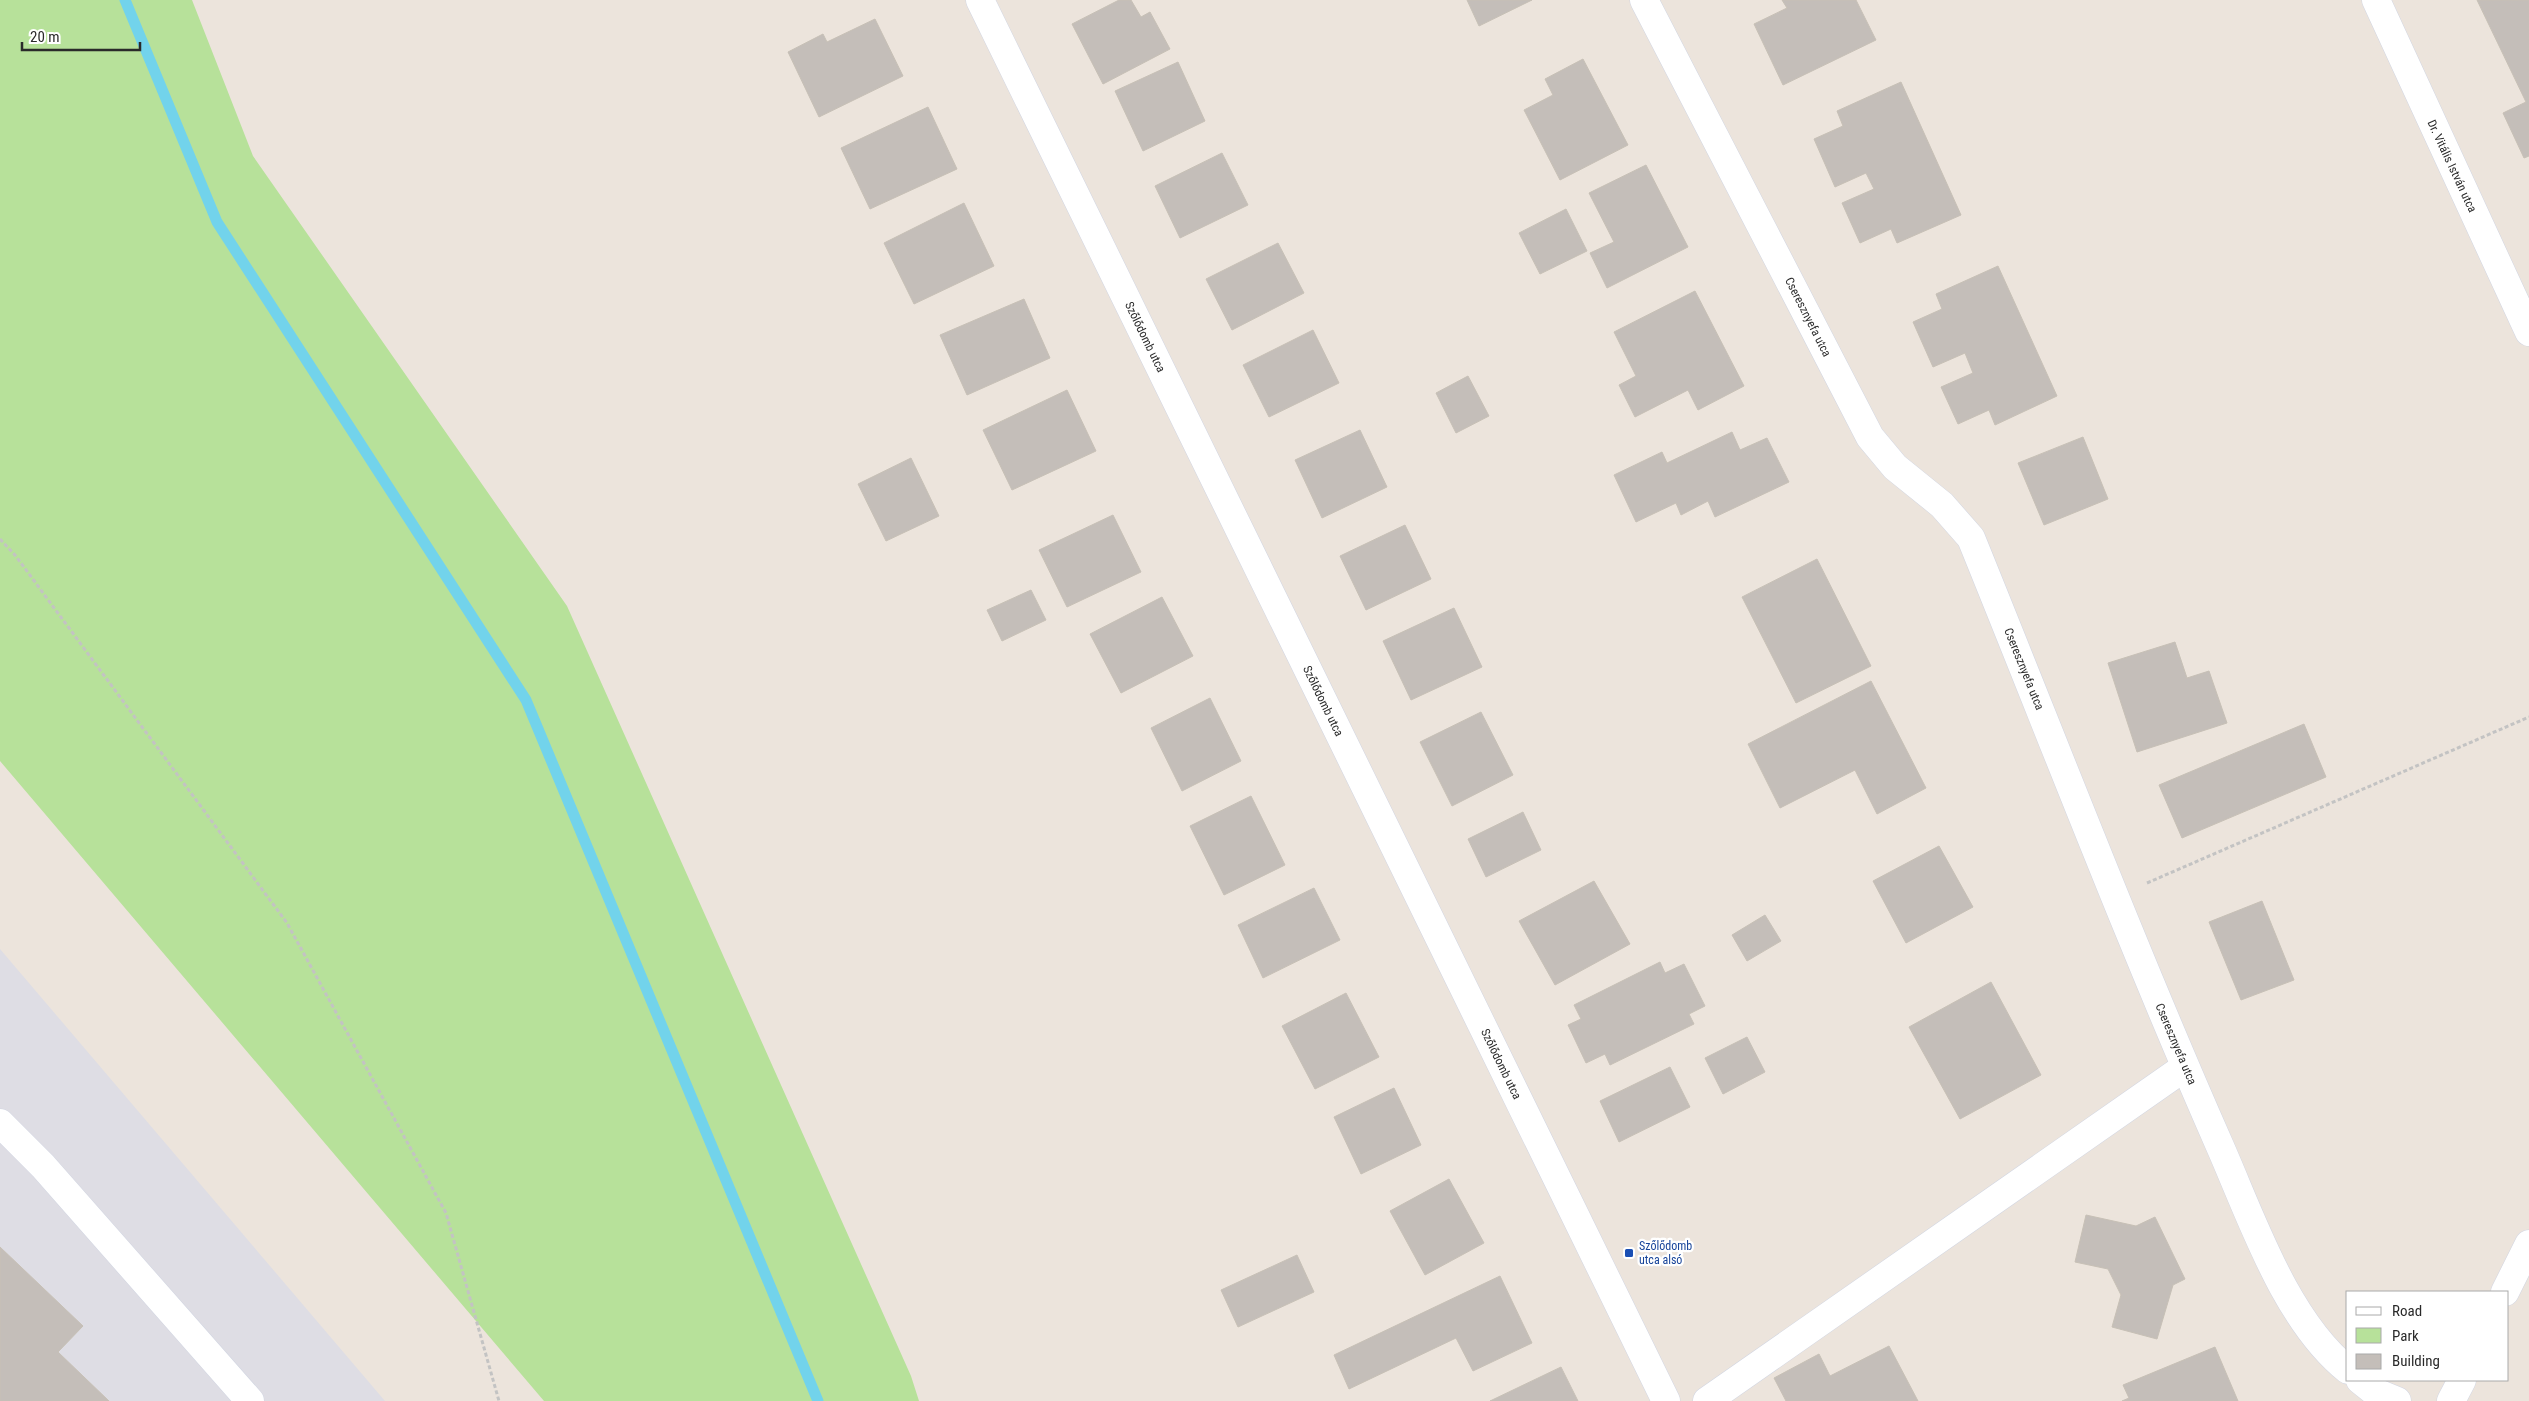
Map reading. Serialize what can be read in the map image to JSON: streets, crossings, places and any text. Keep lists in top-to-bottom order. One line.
{"streets":{"street":["Dr. Vitális István utca","Cseresznyefa utca","Szőlődomb utca"]},"places":{"transit":["Szőlődomb utca alsó"]},"legend":["Road","Park","Building"],"scale_bar":"20 m"}
